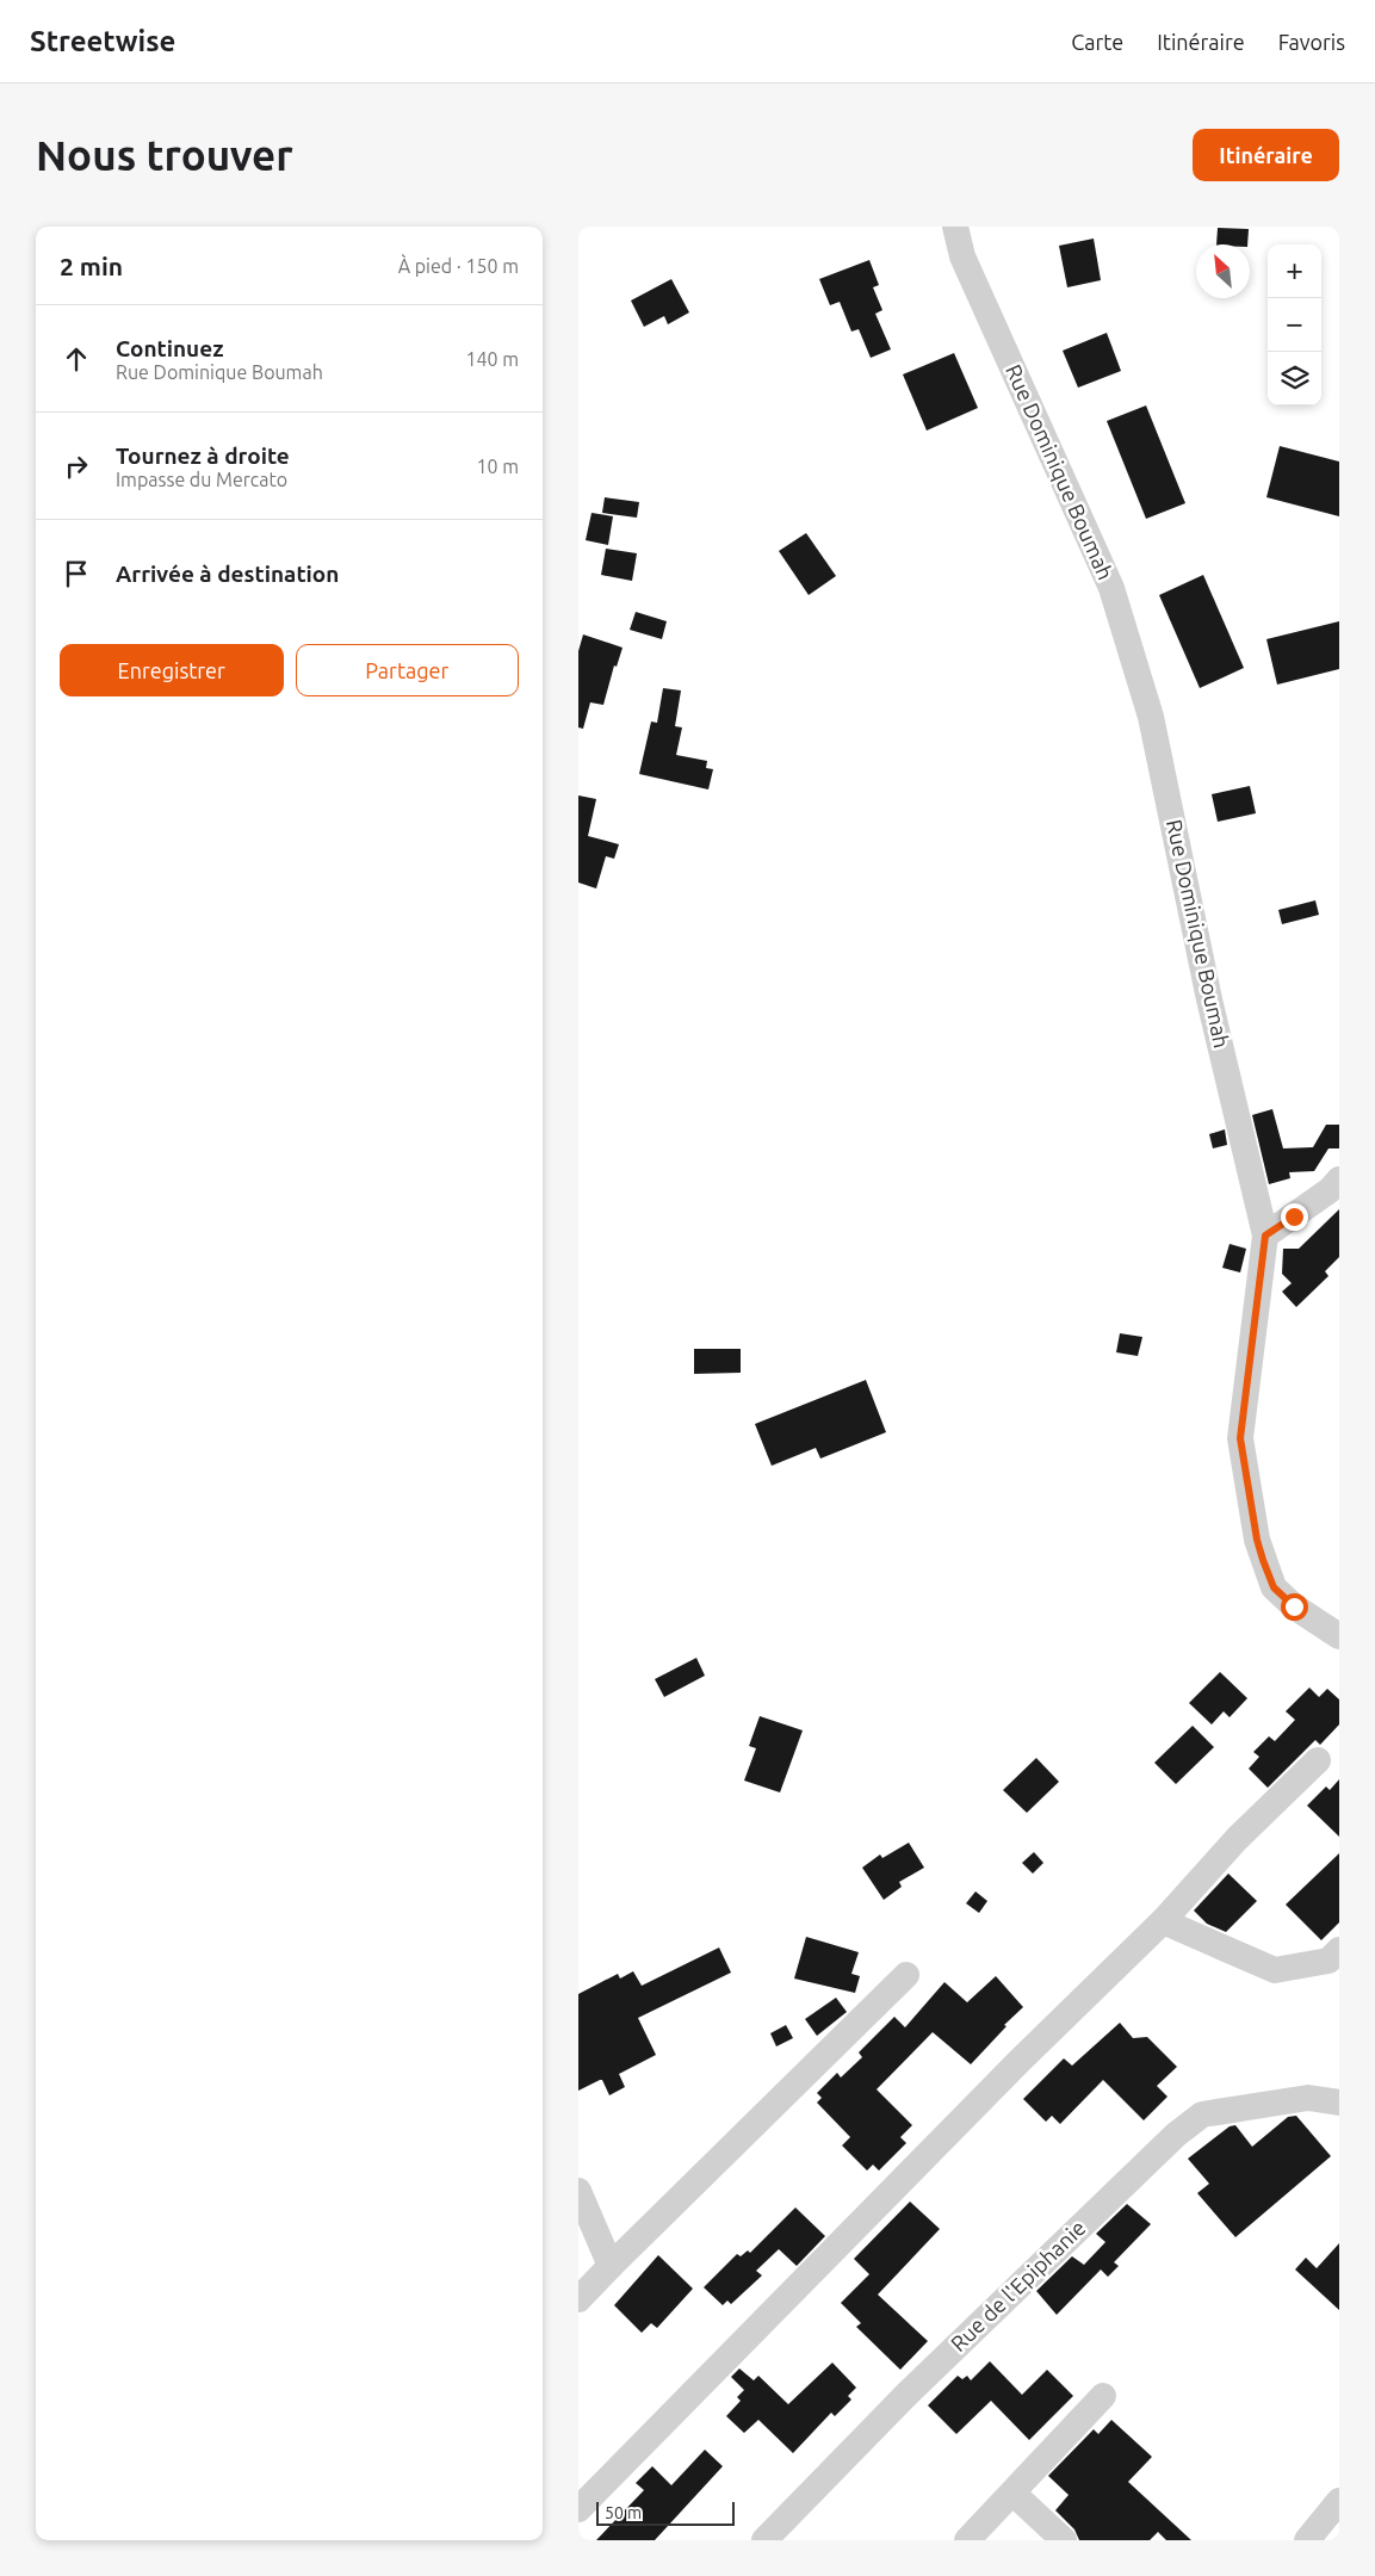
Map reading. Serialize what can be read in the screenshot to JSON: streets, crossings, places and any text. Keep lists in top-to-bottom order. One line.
{"streets":{"street":["Rue Dominique Boumah","Rue de l'Epiphanie"]},"scale_bar":"50 m","north":"top left","page":{"header":"Streetwise","nav":["Carte","Itinéraire","Favoris"],"buttons":["Itinéraire",["Enregistrer","Partager"]],"title":"Nous trouver","heading":["2 min","À pied · 150 m"],"map_buttons":["+","−"],"list":[["Continuez","Rue Dominique Boumah","140 m"],["Tournez à droite","Impasse du Mercato","10 m"],"Arrivée à destination"],"scale":"50 m"}}
